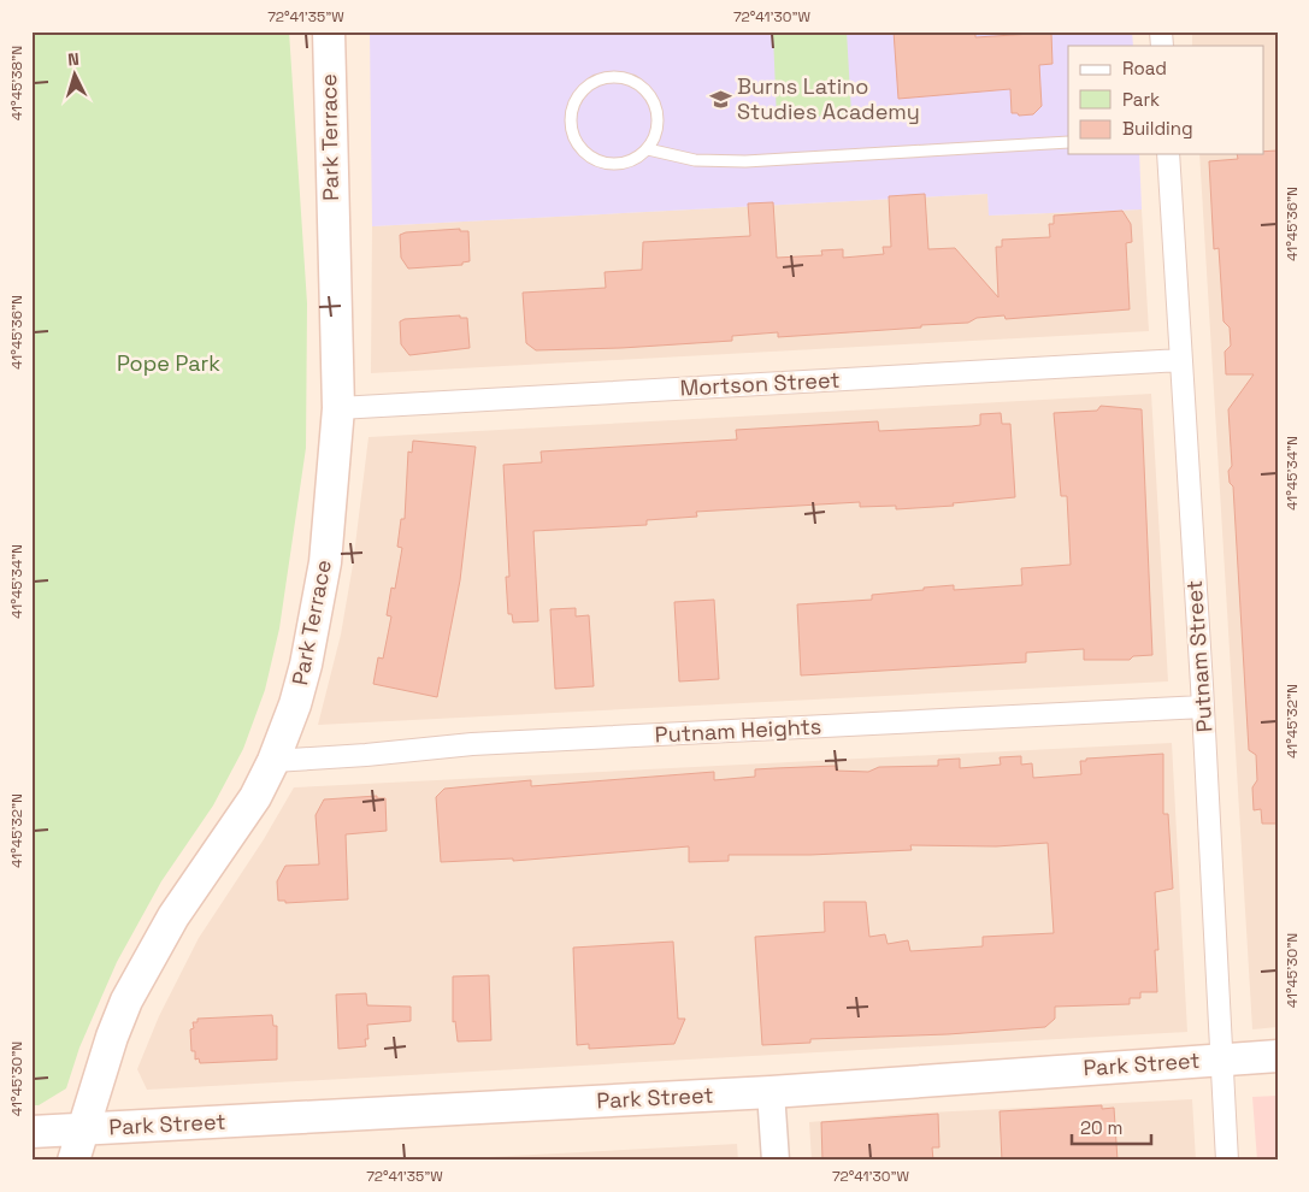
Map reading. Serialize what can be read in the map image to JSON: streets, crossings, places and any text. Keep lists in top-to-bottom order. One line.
{"streets":{"main road":["Park Terrace","Park Street"],"street":["Mortson Street","Putnam Street","Putnam Heights"]},"crossings":[["Park Terrace","Mortson Street"],["Park Terrace","Putnam Heights"],["Park Terrace","Park Street"],["Mortson Street","Putnam Street"],["Putnam Street","Putnam Heights"],["Putnam Street","Park Street"]],"parks":["Pope Park"],"places":{"school or university":["Burns Latino Studies Academy"]},"legend":["Road","Park","Building"],"scale_bar":"20 m","north":"top","coordinates":["72°41'35\"W","72°41'30\"W","41°45'38\"N","41°45'36\"N","41°45'34\"N","41°45'32\"N","41°45'30\"N"]}
